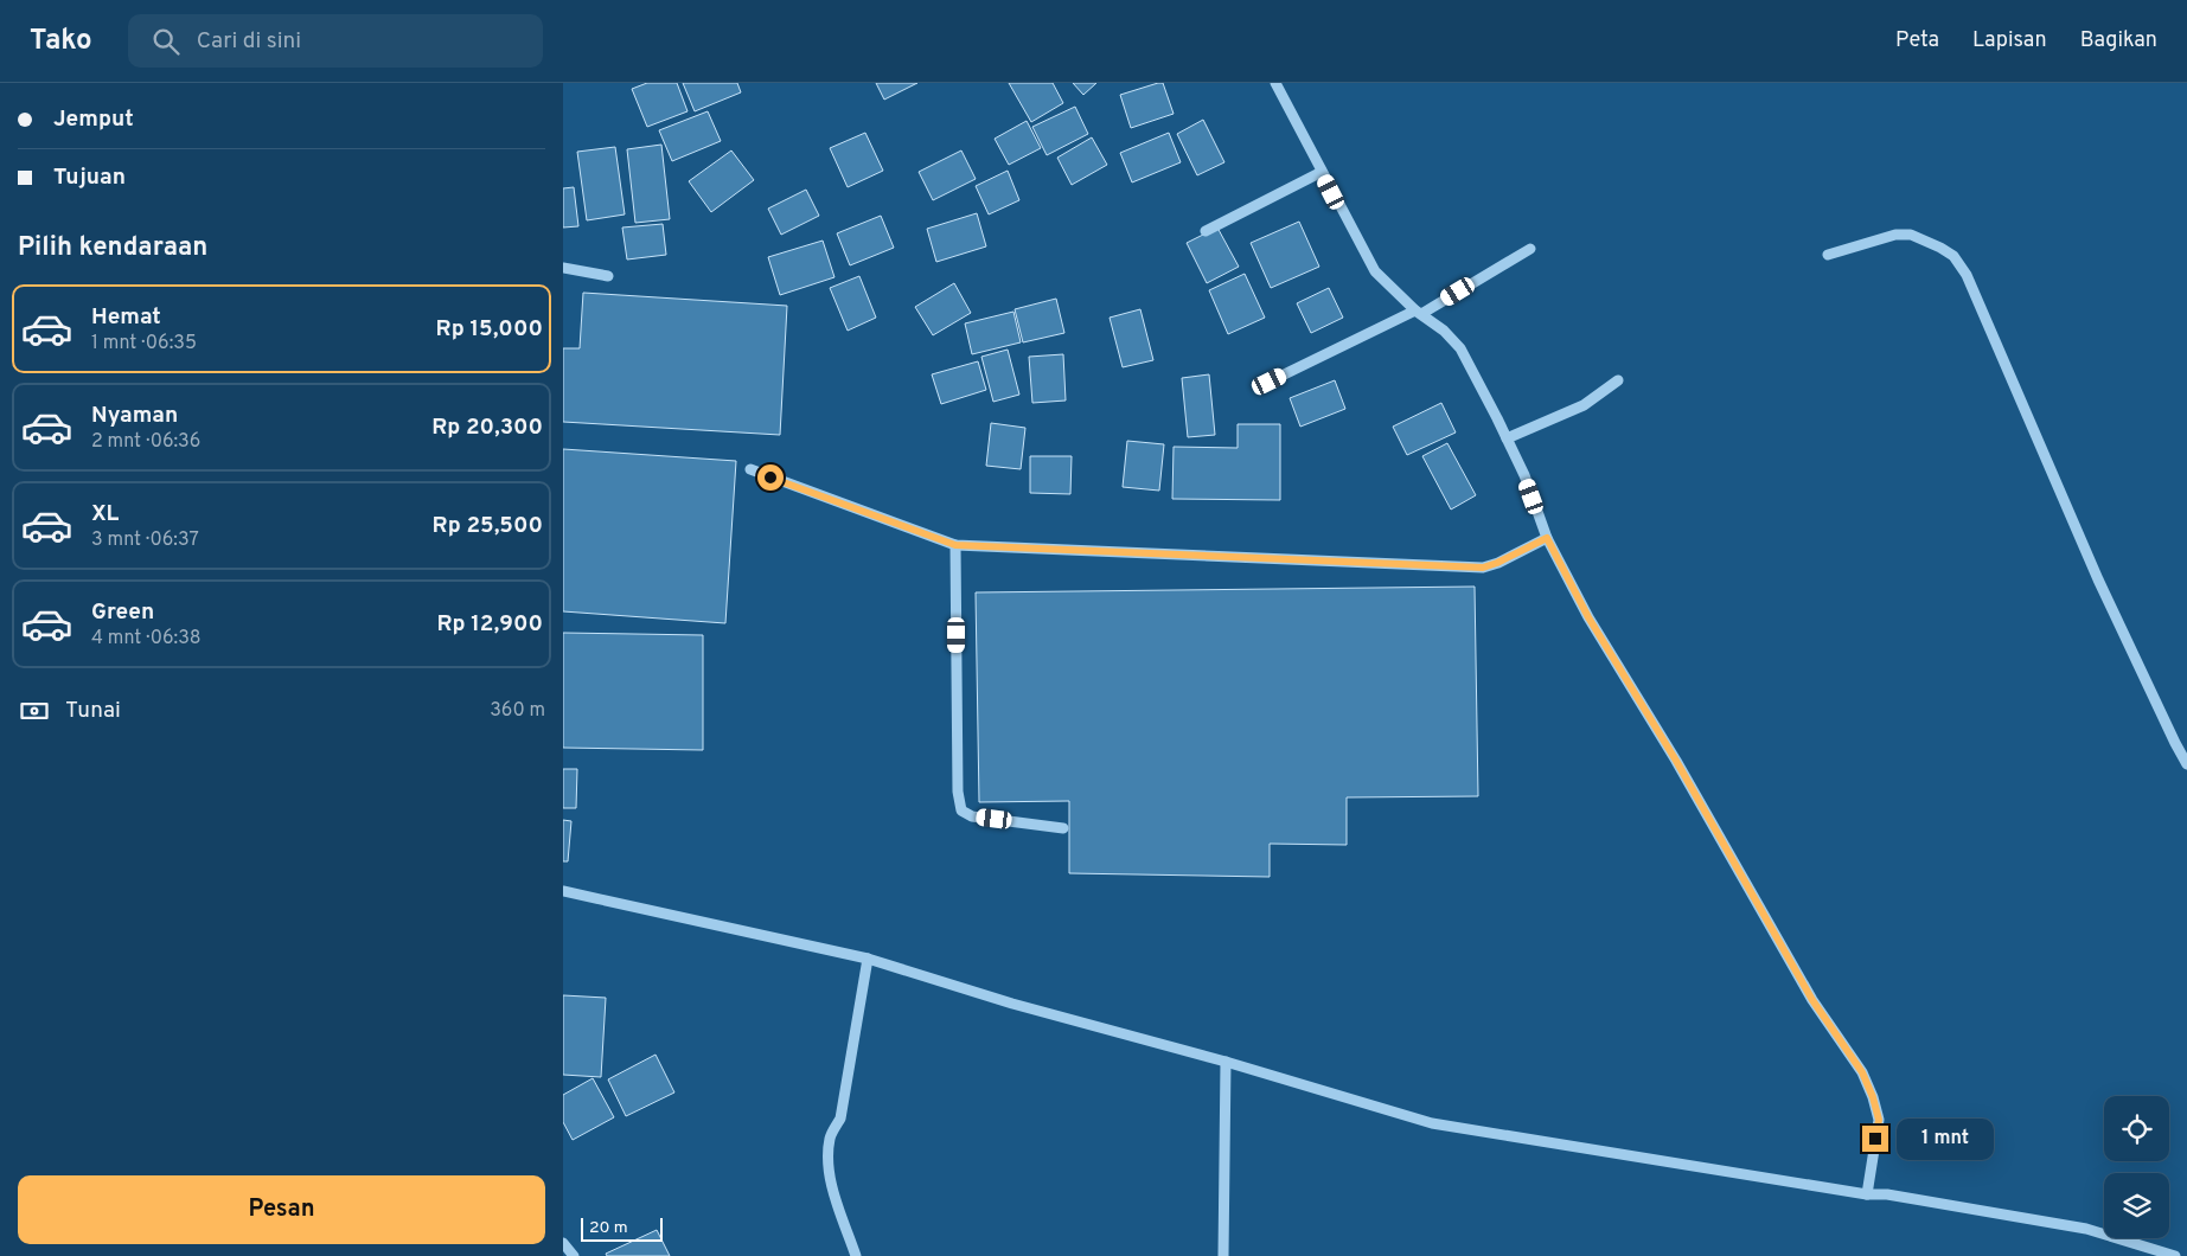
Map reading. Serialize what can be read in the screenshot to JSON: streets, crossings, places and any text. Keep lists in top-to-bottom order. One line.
{"scale_bar":"20 m","page":{"header":"Tako","search":"Cari di sini","nav":["Peta","Lapisan","Bagikan"],"banner":["Jemput","Tujuan"],"heading":"Pilih kendaraan","list":[{"name":"Hemat","note":"1 mnt · 06:35","value":"Rp 15,000"},{"name":"Nyaman","note":"2 mnt · 06:36","value":"Rp 20,300"},{"name":"XL","note":"3 mnt · 06:37","value":"Rp 25,500"},{"name":"Green","note":"4 mnt · 06:38","value":"Rp 12,900"}],"pay":["Tunai","360 m"],"bubble":"1 mnt","buttons":"Pesan","scale":"20 m"}}
